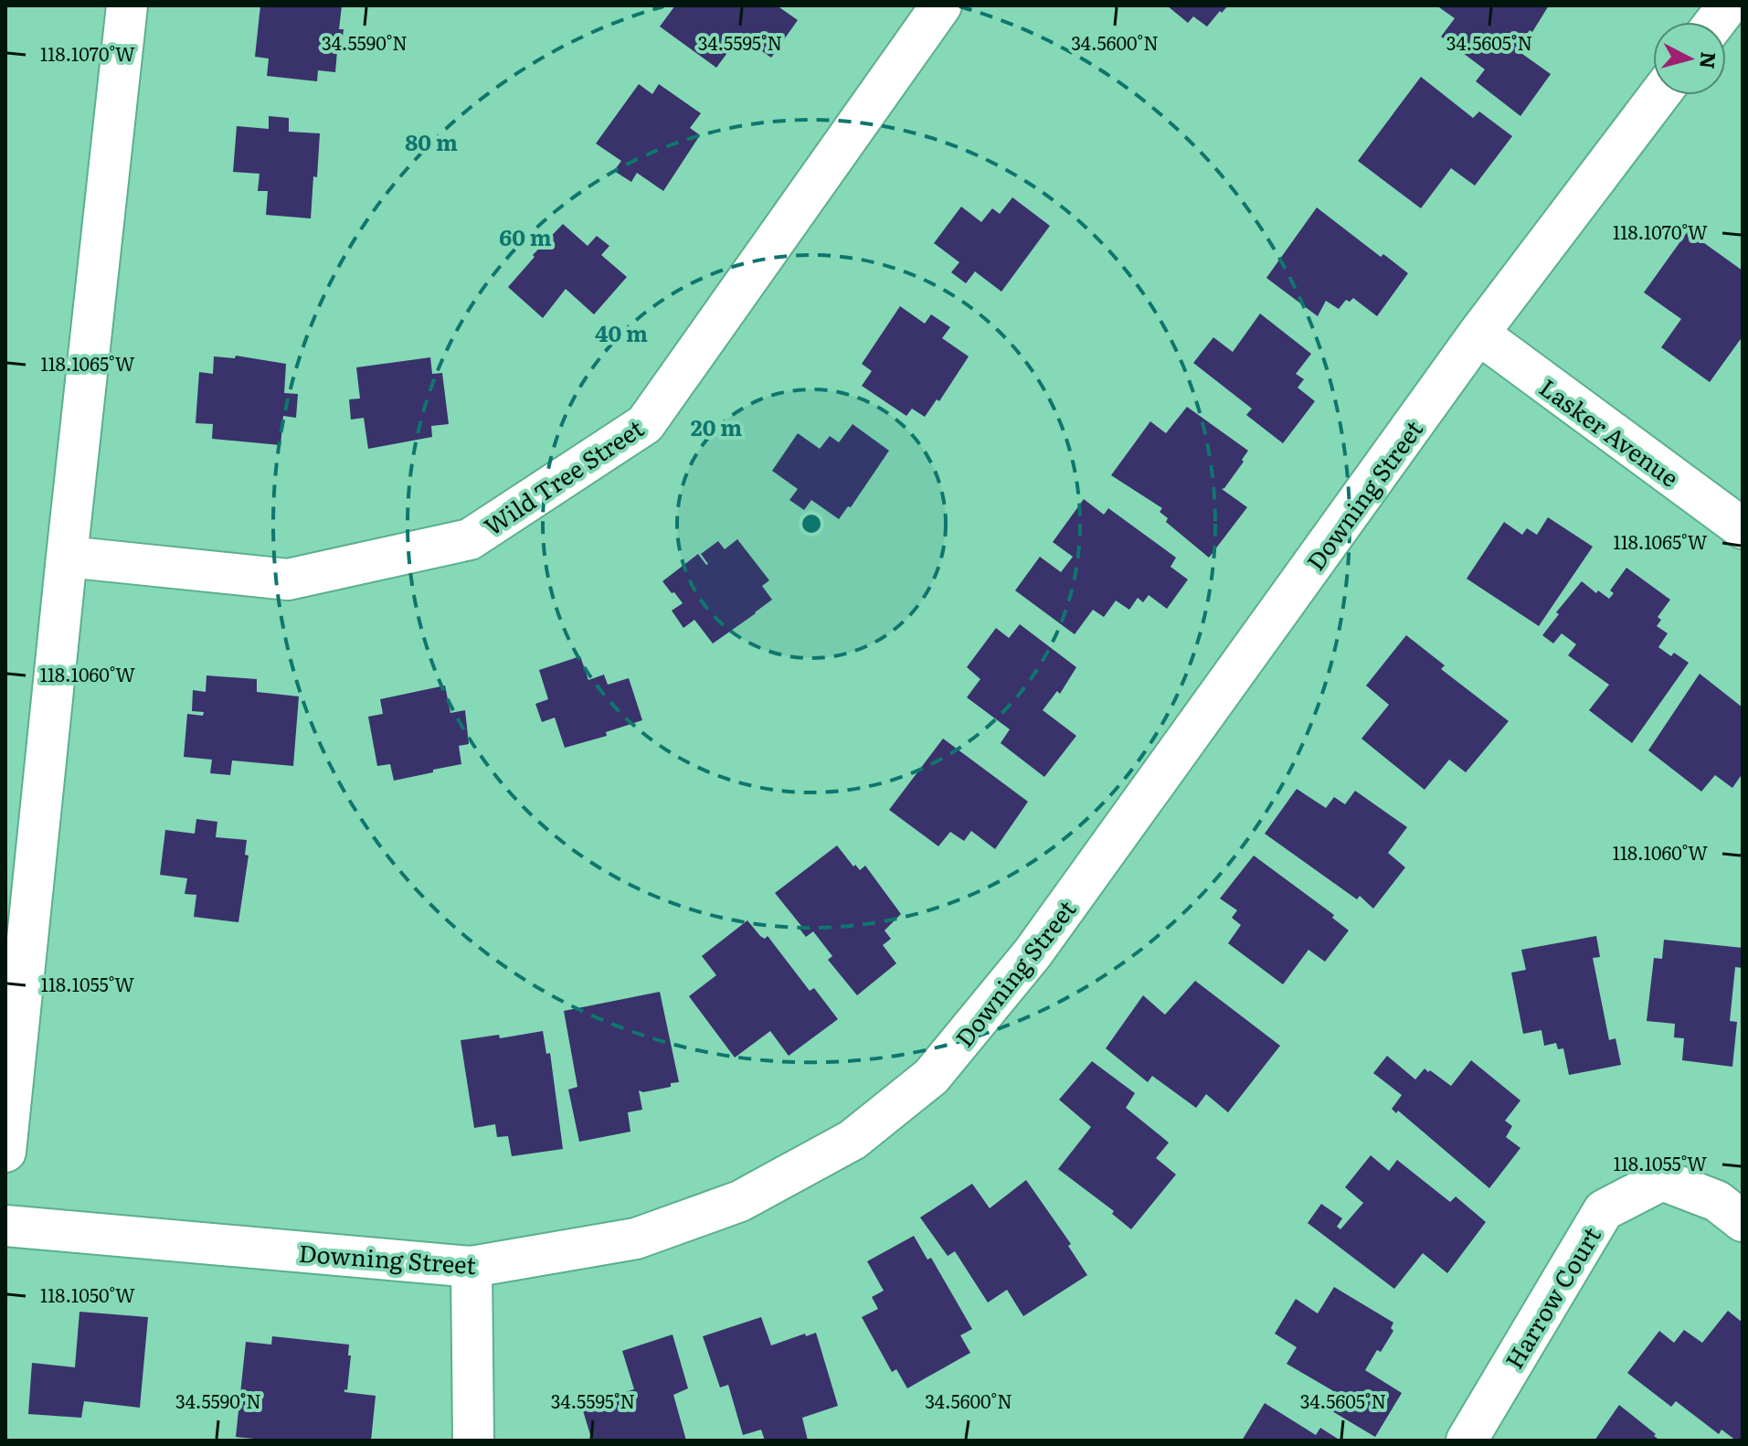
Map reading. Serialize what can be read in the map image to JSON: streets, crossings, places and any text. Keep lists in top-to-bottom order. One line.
{"streets":{"street":["Lasker Avenue","Wild Tree Street","Downing Street","Harrow Court"]},"crossings":[["Lasker Avenue","Downing Street"]],"north":"right","coordinates":["34.5590°N","34.5595°N","34.5600°N","34.5605°N","118.1070°W","118.1065°W","118.1060°W","118.1055°W","118.1050°W"],"rings":["80 m","60 m","40 m","20 m"]}
